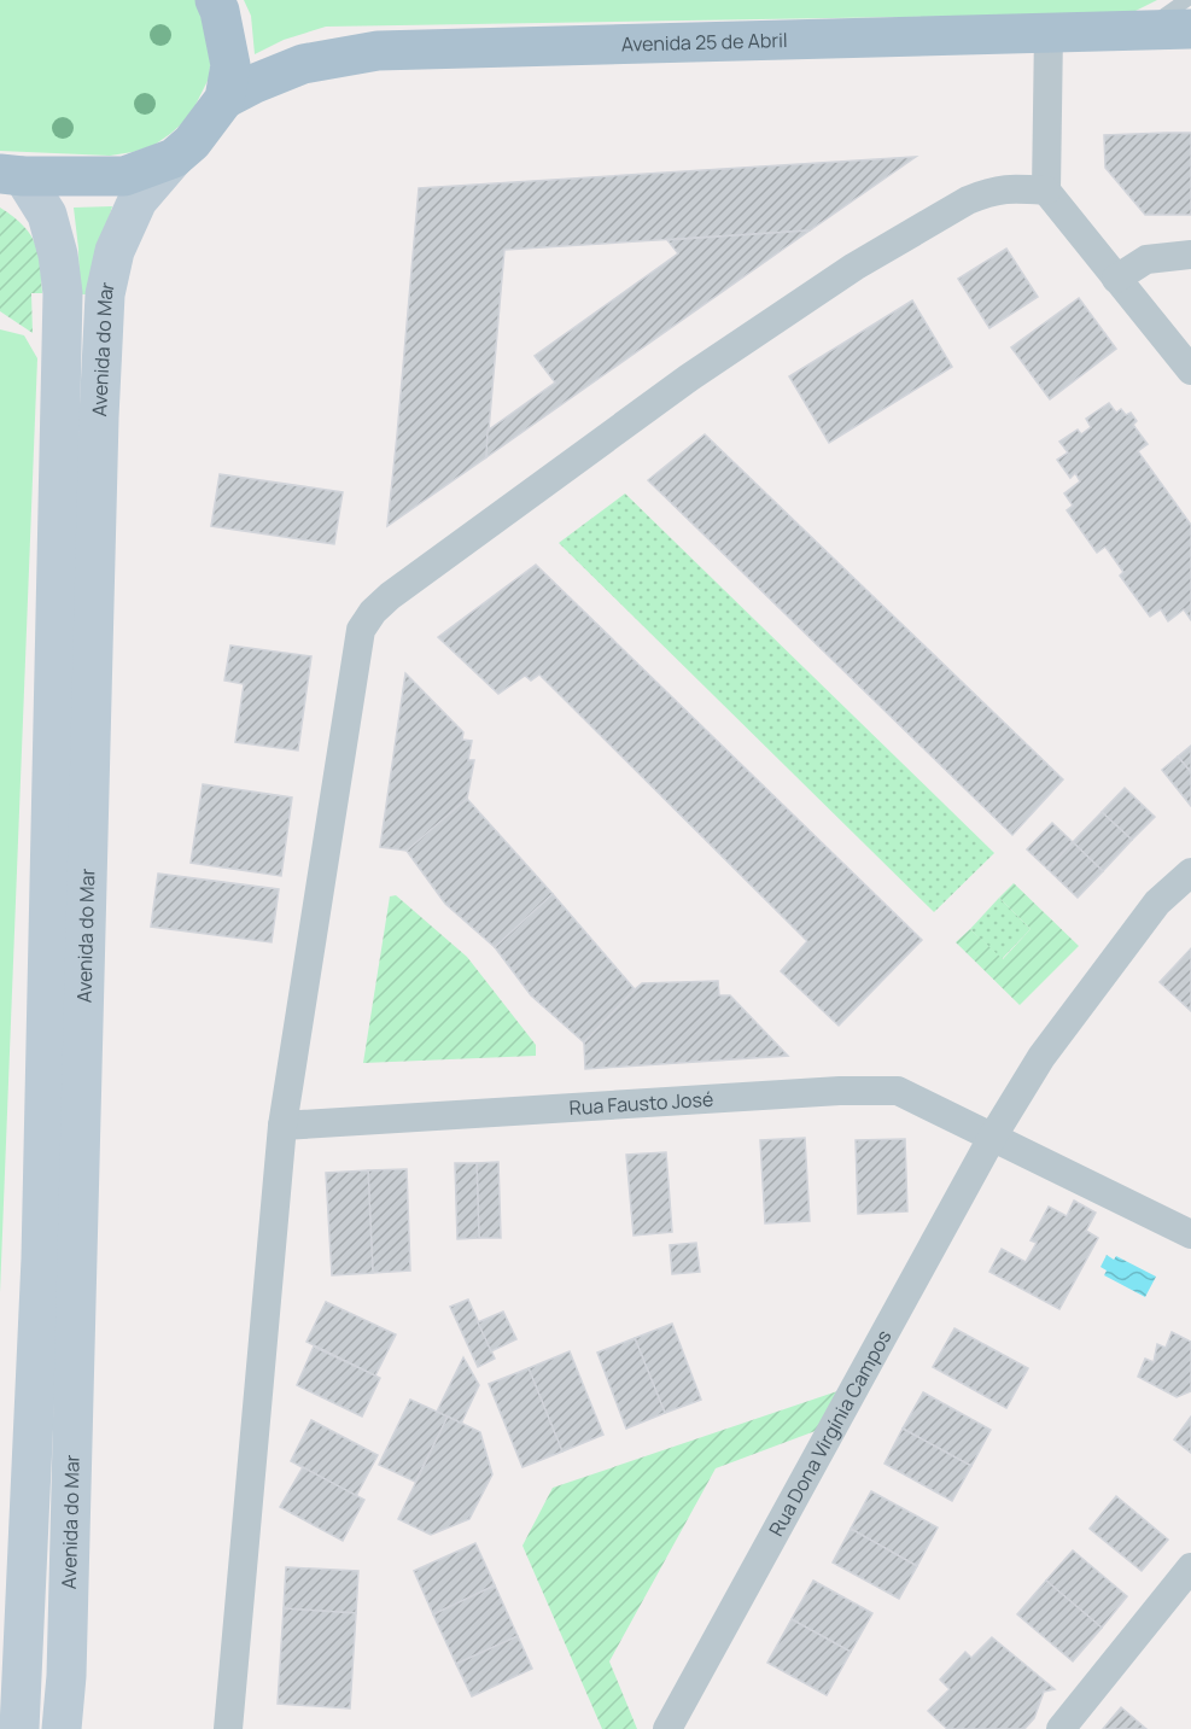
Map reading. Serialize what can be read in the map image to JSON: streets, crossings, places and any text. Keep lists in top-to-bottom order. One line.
{"streets":{"main road":["Avenida 25 de Abril","Avenida do Mar"],"street":["Rua Fausto José","Rua Dona Virgínia Campos"]},"crossings":[["Rua Fausto José","Rua Dona Virgínia Campos"]]}
